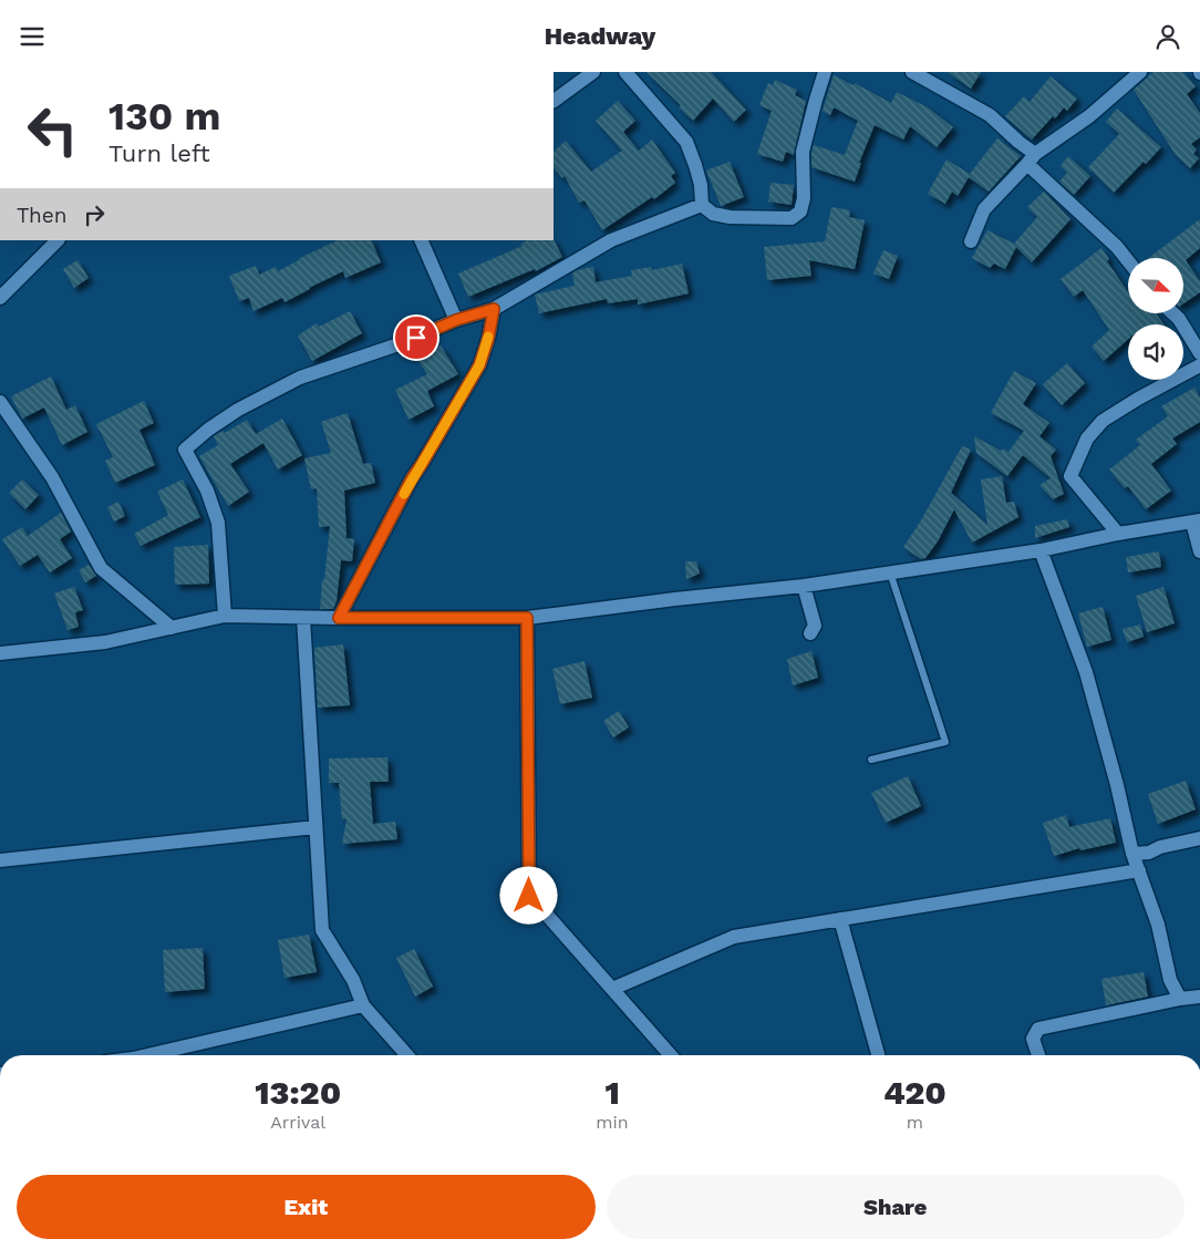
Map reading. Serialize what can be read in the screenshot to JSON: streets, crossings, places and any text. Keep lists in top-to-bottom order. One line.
{"north":"bottom right","page":{"header":"Headway","turn":["130 m","Turn left"],"then":"Then","eta":["13:20","Arrival","1","min","420","m"],"buttons":["Exit","Share"]}}
